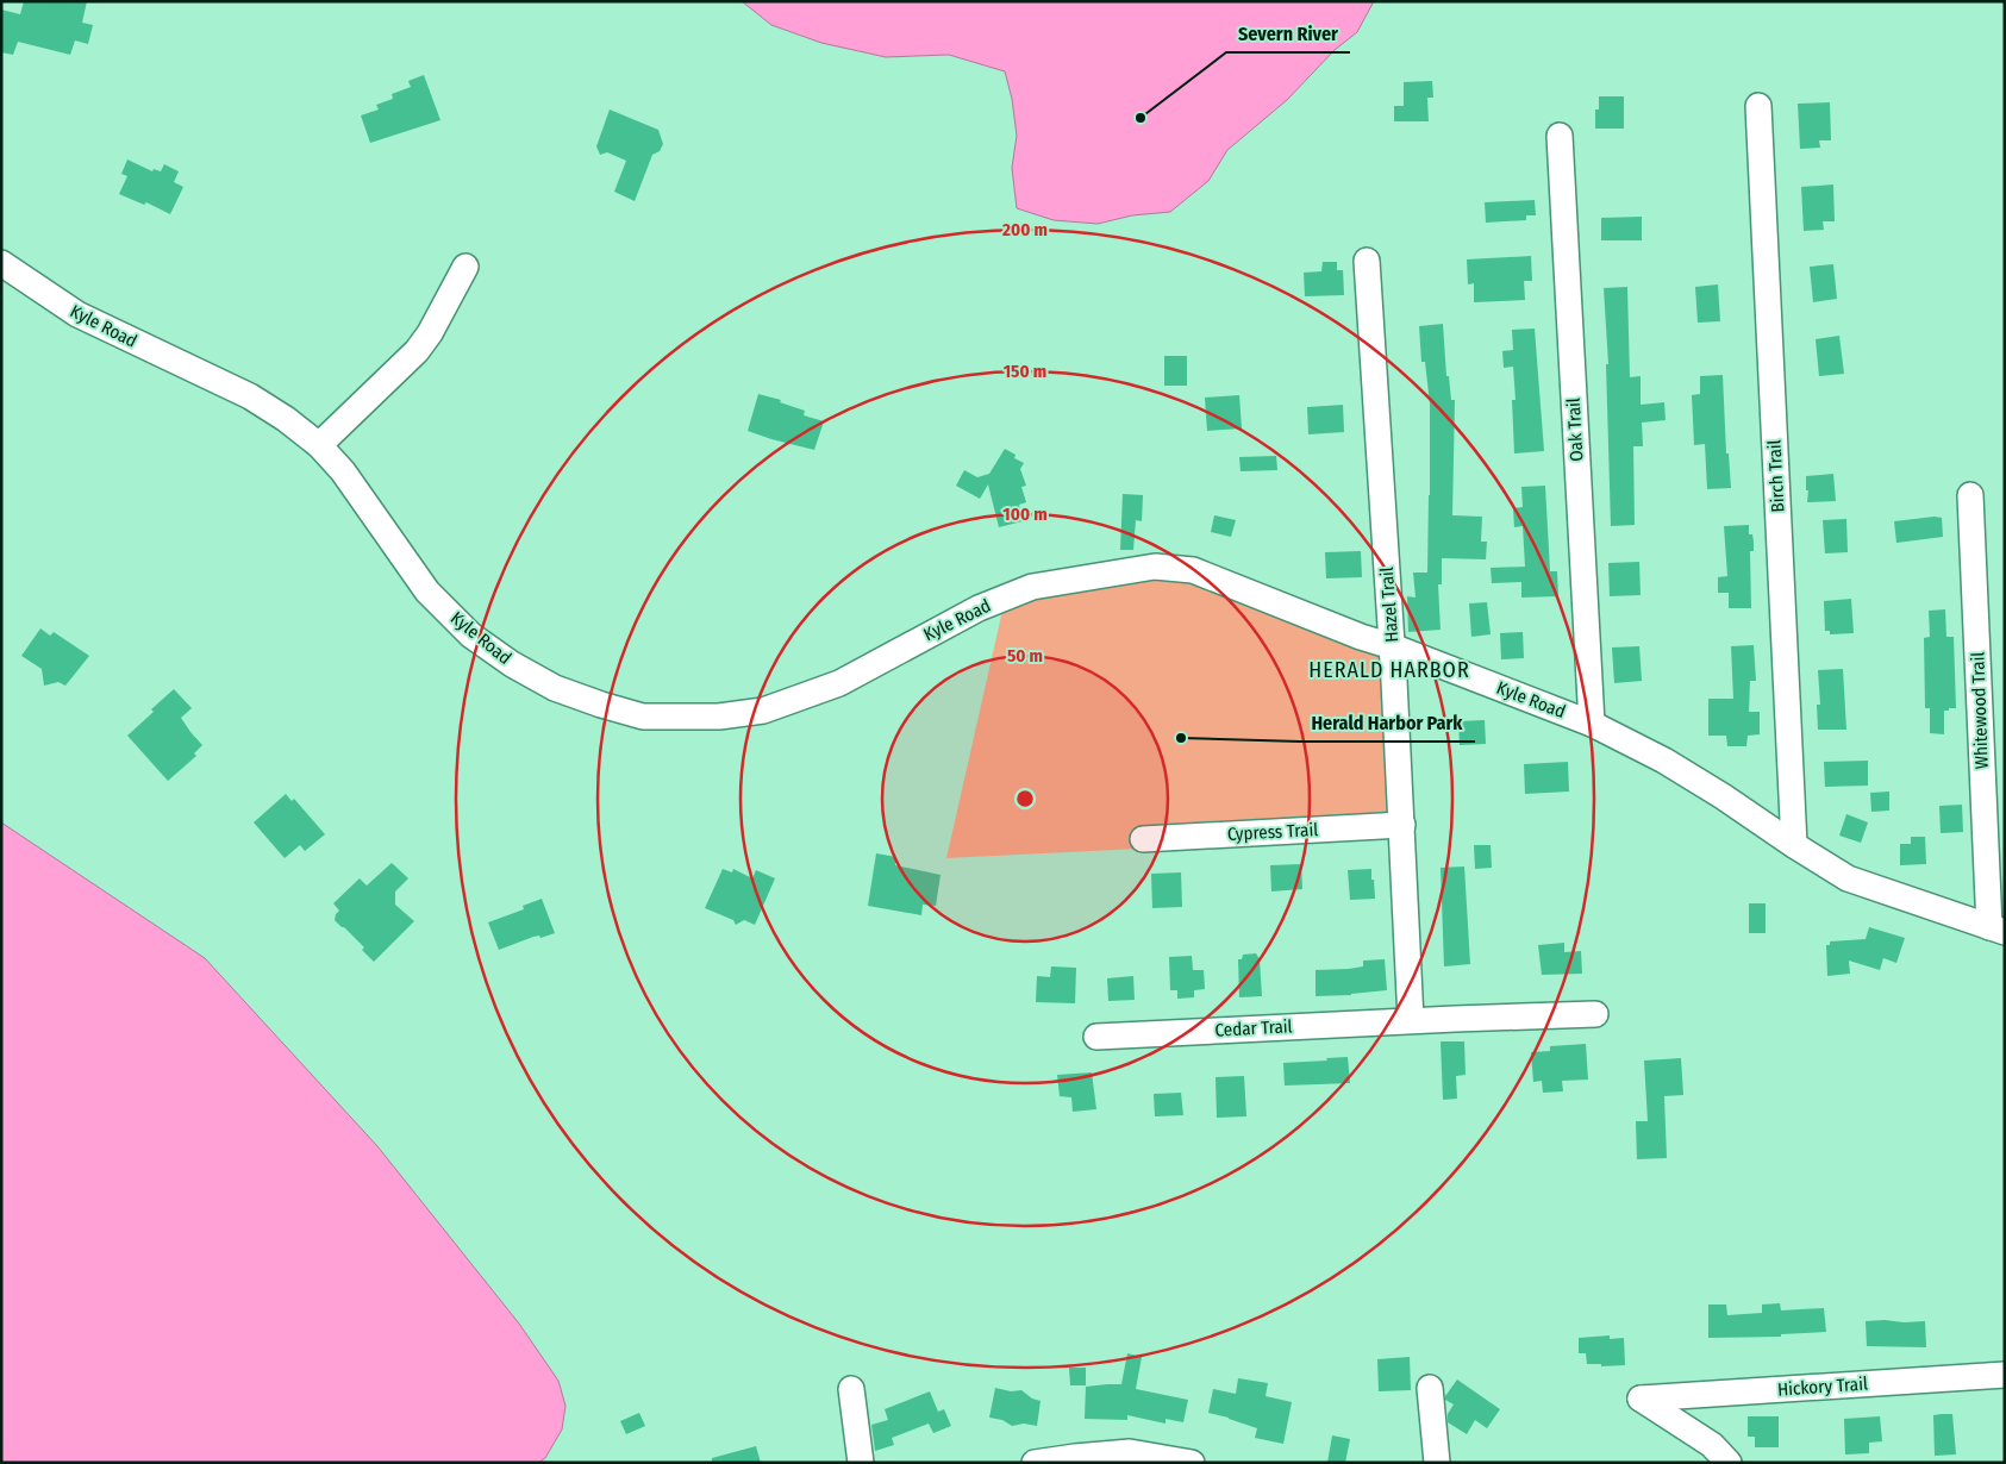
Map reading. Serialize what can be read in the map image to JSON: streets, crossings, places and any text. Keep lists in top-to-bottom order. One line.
{"streets":{"street":["Kyle Road","Oak Trail","Birch Trail","Hazel Trail","Whitewood Trail","Cypress Trail","Cedar Trail","Hickory Trail"]},"crossings":[["Kyle Road","Oak Trail"],["Kyle Road","Birch Trail"],["Kyle Road","Hazel Trail"],["Kyle Road","Whitewood Trail"],["Hazel Trail","Cypress Trail"],["Hazel Trail","Cedar Trail"]],"districts":["HERALD HARBOR"],"places":["Severn River","Herald Harbor Park"],"rings":["200 m","150 m","100 m","50 m"]}
